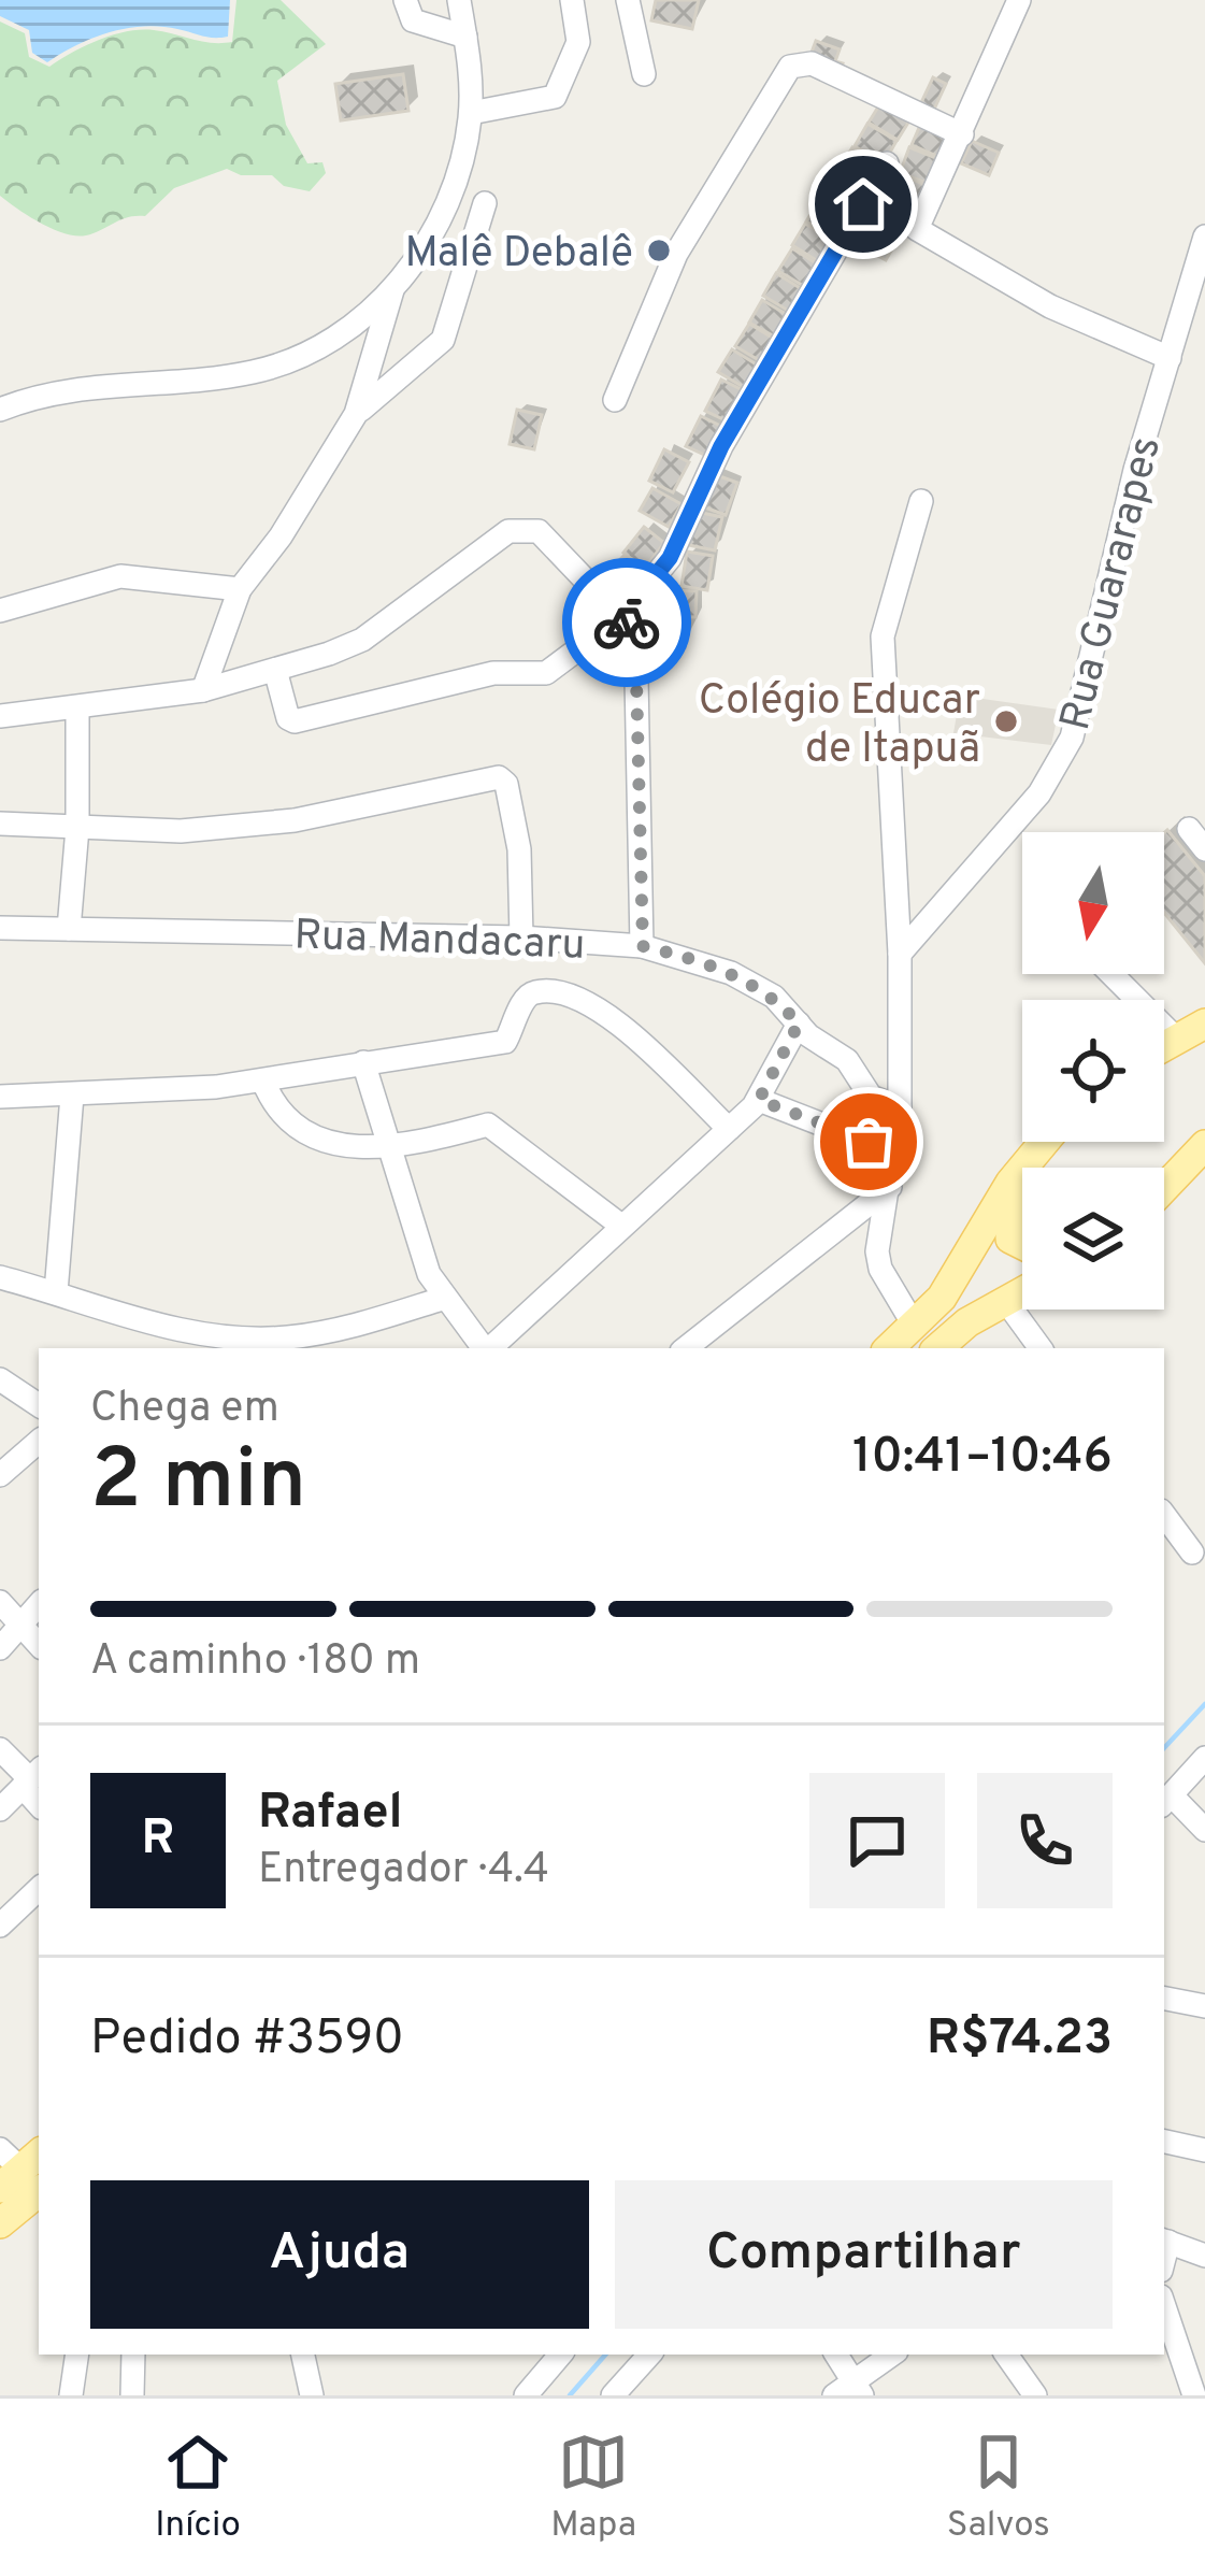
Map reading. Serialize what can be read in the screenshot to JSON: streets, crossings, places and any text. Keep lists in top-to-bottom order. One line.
{"streets":{"street":["Rua Guararapes","Rua Mandacaru"]},"places":["Malê Debalê","Colégio Educar de Itapuã"],"north":"bottom","page":{"heading":["2 min","Chega em","10:41–10:46"],"panel":["Rafael","Entregador · 4.4","Pedido #3590","R$74.23"],"bar":"A caminho · 180 m","round":"R","buttons":["Ajuda","Compartilhar"],"tabs":["Início","Mapa","Salvos"]}}
